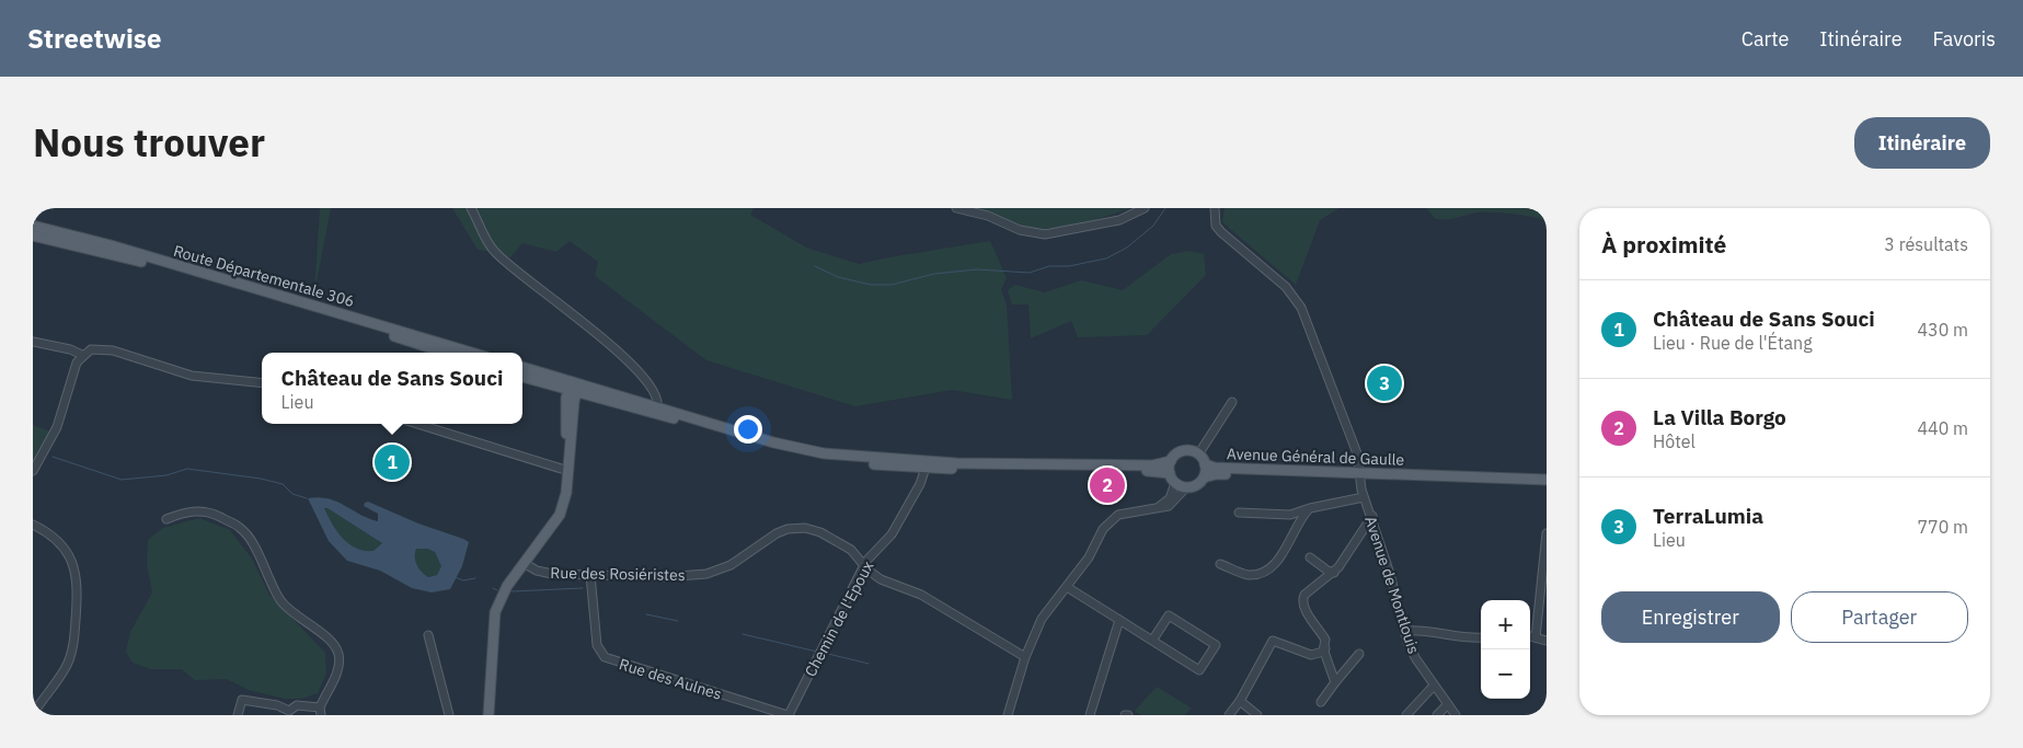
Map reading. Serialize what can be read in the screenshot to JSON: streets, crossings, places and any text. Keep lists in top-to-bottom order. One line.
{"streets":{"main road":["Route Départementale 306","Avenue Général de Gaulle"],"street":["Rue des Rosiéristes","Avenue de Montlouis","Chemin de l'Epoux","Rue des Aulnes"]},"crossings":[["Avenue Général de Gaulle","Avenue de Montlouis"],["Rue des Rosiéristes","Chemin de l'Epoux"],["Rue des Rosiéristes","Rue des Aulnes"],["Chemin de l'Epoux","Rue des Aulnes"]],"page":{"header":"Streetwise","nav":["Carte","Itinéraire","Favoris"],"title":"Nous trouver","buttons":["Itinéraire",["Enregistrer","Partager"]],"heading":["À proximité","3 résultats"],"list":[{"mark":"1","name":"Château de Sans Souci","note":"Lieu · Rue de l'Étang","value":"430 m"},{"mark":"2","name":"La Villa Borgo","note":"Hôtel","value":"440 m"},{"mark":"3","name":"TerraLumia","note":"Lieu","value":"770 m"}],"popup":["Château de Sans Souci","Lieu"],"pins":["3","1","2"],"map_buttons":["+","−"]}}
